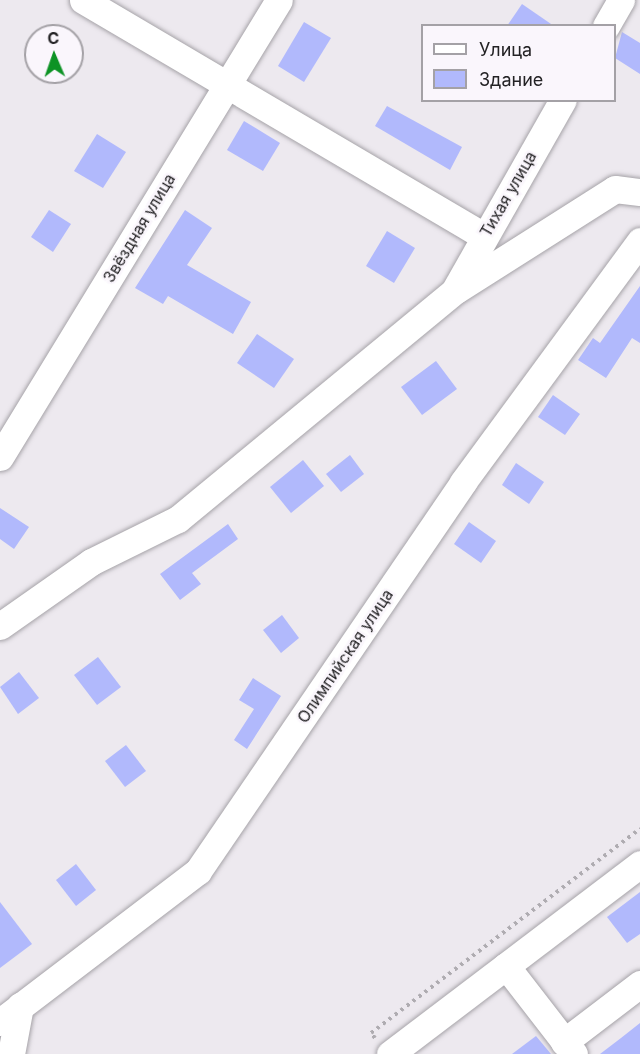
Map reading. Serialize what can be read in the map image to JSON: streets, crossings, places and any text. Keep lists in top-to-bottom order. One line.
{"streets":{"street":["Тихая улица","Звёздная улица","Олимпийская улица"]},"legend":["Улица","Здание"],"north":"top"}
